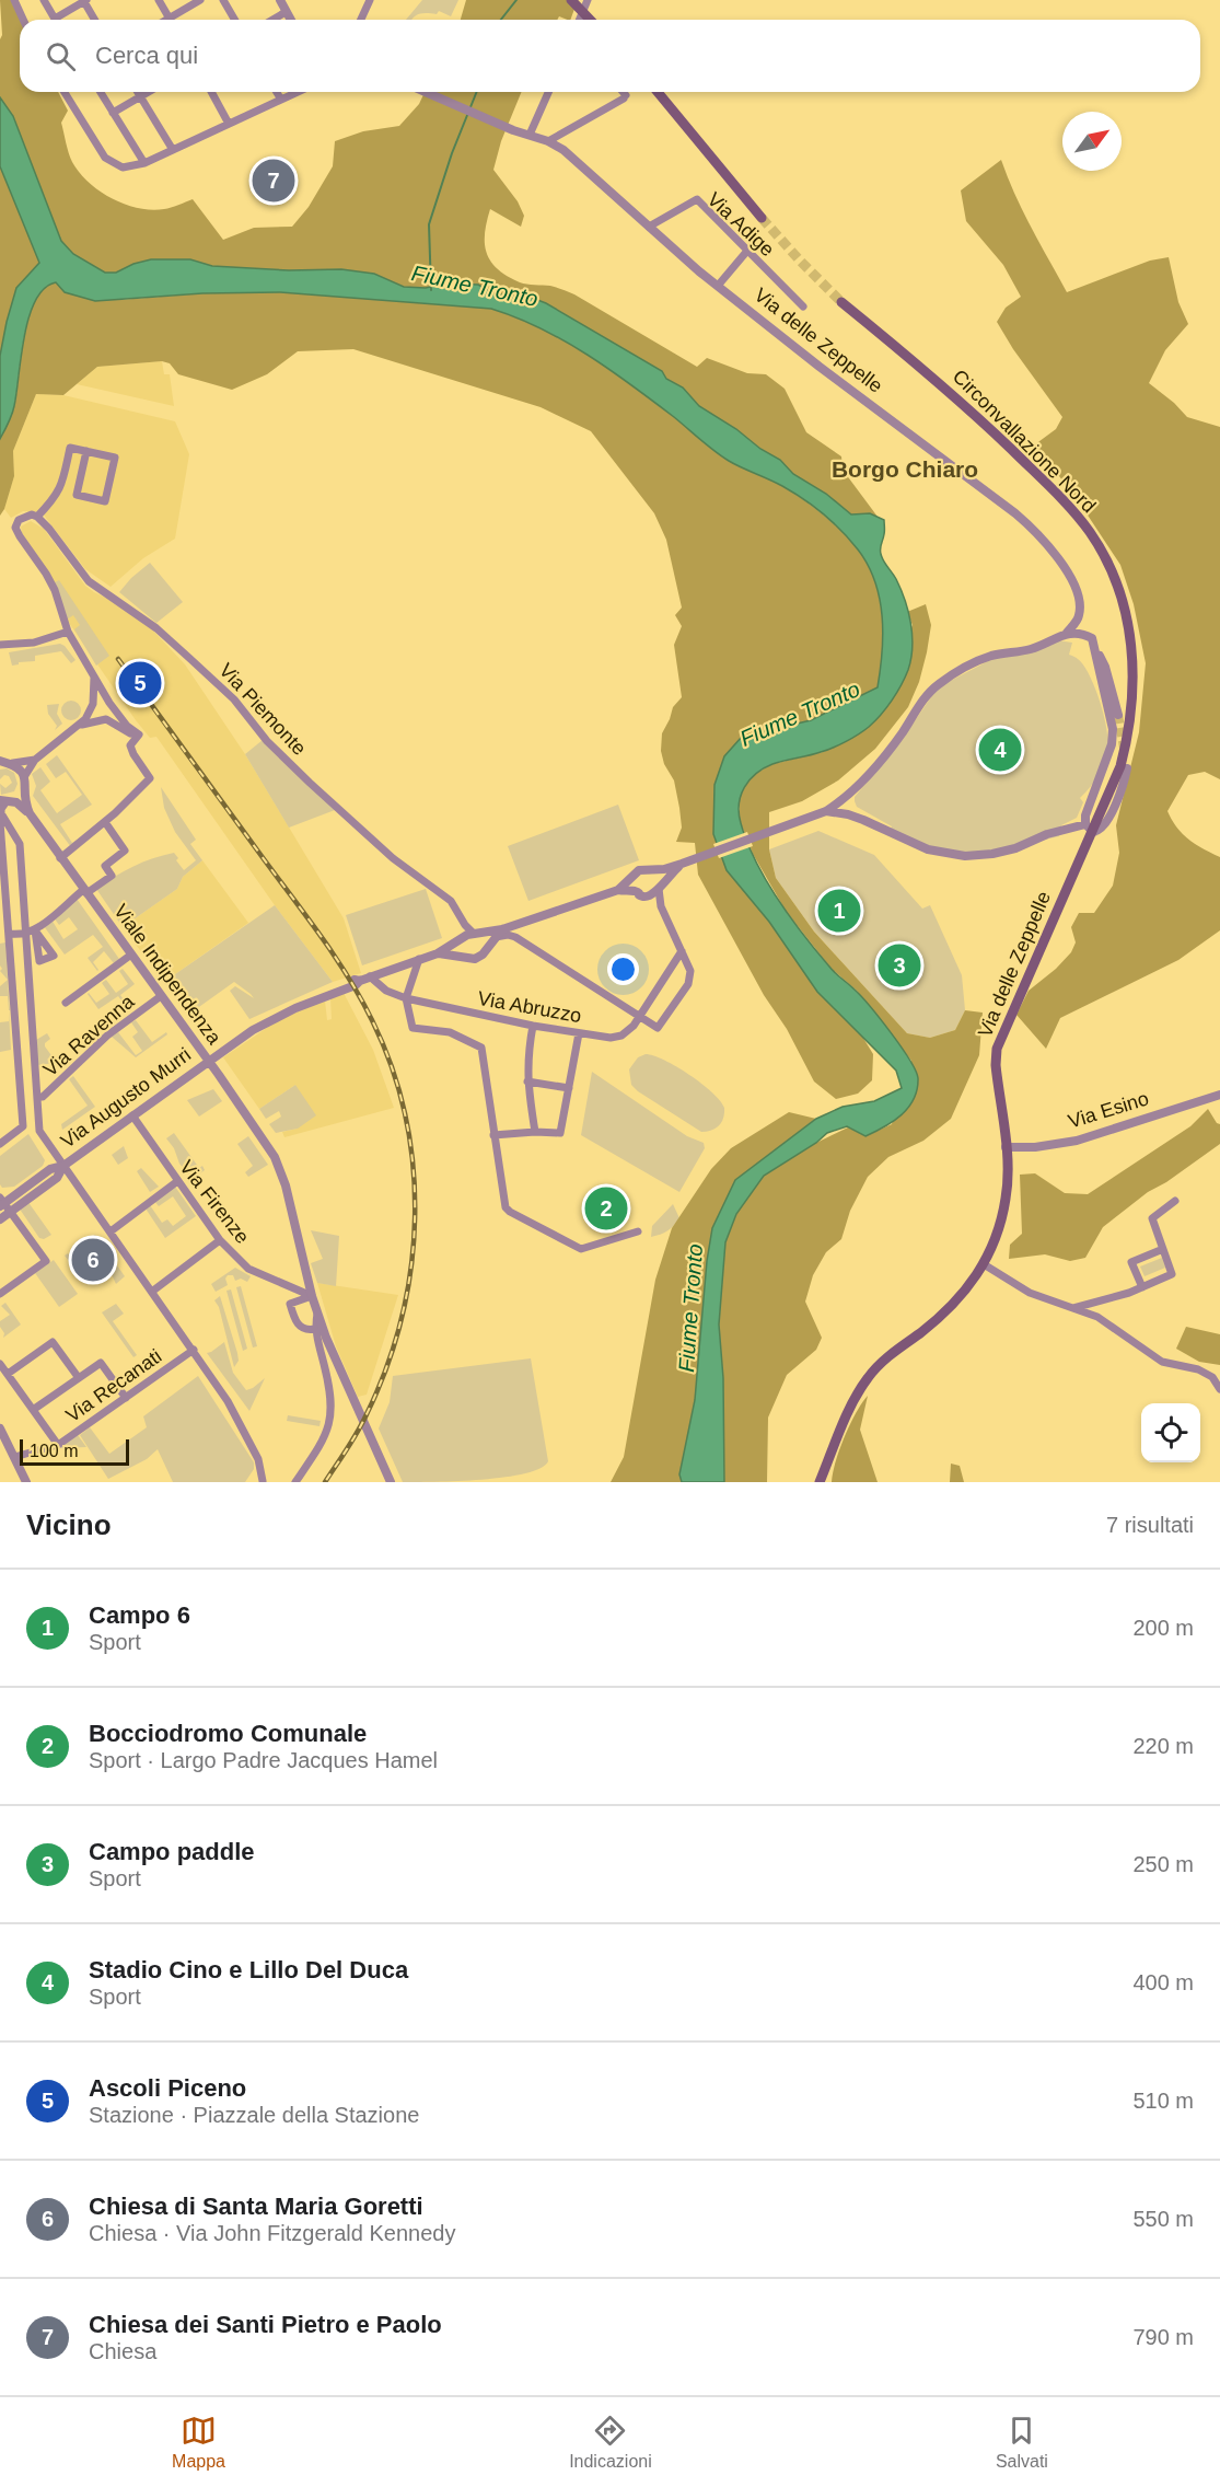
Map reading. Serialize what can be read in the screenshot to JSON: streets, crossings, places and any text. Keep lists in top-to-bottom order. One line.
{"streets":{"main road":["Via delle Zeppelle","Circonvallazione Nord"],"street":["Via Adige","Via Piemonte","Viale Indipendenza","Via Abruzzo","Via Ravenna","Via Augusto Murri","Via Esino","Via Firenze","Via Recanati"]},"crossings":[["Via Adige","Via delle Zeppelle"],["Via delle Zeppelle","Circonvallazione Nord"],["Via delle Zeppelle","Via Esino"],["Viale Indipendenza","Via Ravenna"],["Viale Indipendenza","Via Augusto Murri"],["Viale Indipendenza","Via Firenze"],["Via Abruzzo","Via Augusto Murri"],["Via Augusto Murri","Via Firenze"]],"districts":["Borgo Chiaro"],"water":["Fiume Tronto"],"scale_bar":"100 m","north":"top right","page":{"search":"Cerca qui","pins":["7","5","4","1","3","2","6"],"scale":"100 m","heading":["Vicino","7 risultati"],"list":[{"mark":"1","name":"Campo 6","note":"Sport","value":"200 m"},{"mark":"2","name":"Bocciodromo Comunale","note":"Sport · Largo Padre Jacques Hamel","value":"220 m"},{"mark":"3","name":"Campo paddle","note":"Sport","value":"250 m"},{"mark":"4","name":"Stadio Cino e Lillo Del Duca","note":"Sport","value":"400 m"},{"mark":"5","name":"Ascoli Piceno","note":"Stazione · Piazzale della Stazione","value":"510 m"},{"mark":"6","name":"Chiesa di Santa Maria Goretti","note":"Chiesa · Via John Fitzgerald Kennedy","value":"550 m"},{"mark":"7","name":"Chiesa dei Santi Pietro e Paolo","note":"Chiesa","value":"790 m"}],"nav":["Mappa","Indicazioni","Salvati"]}}
